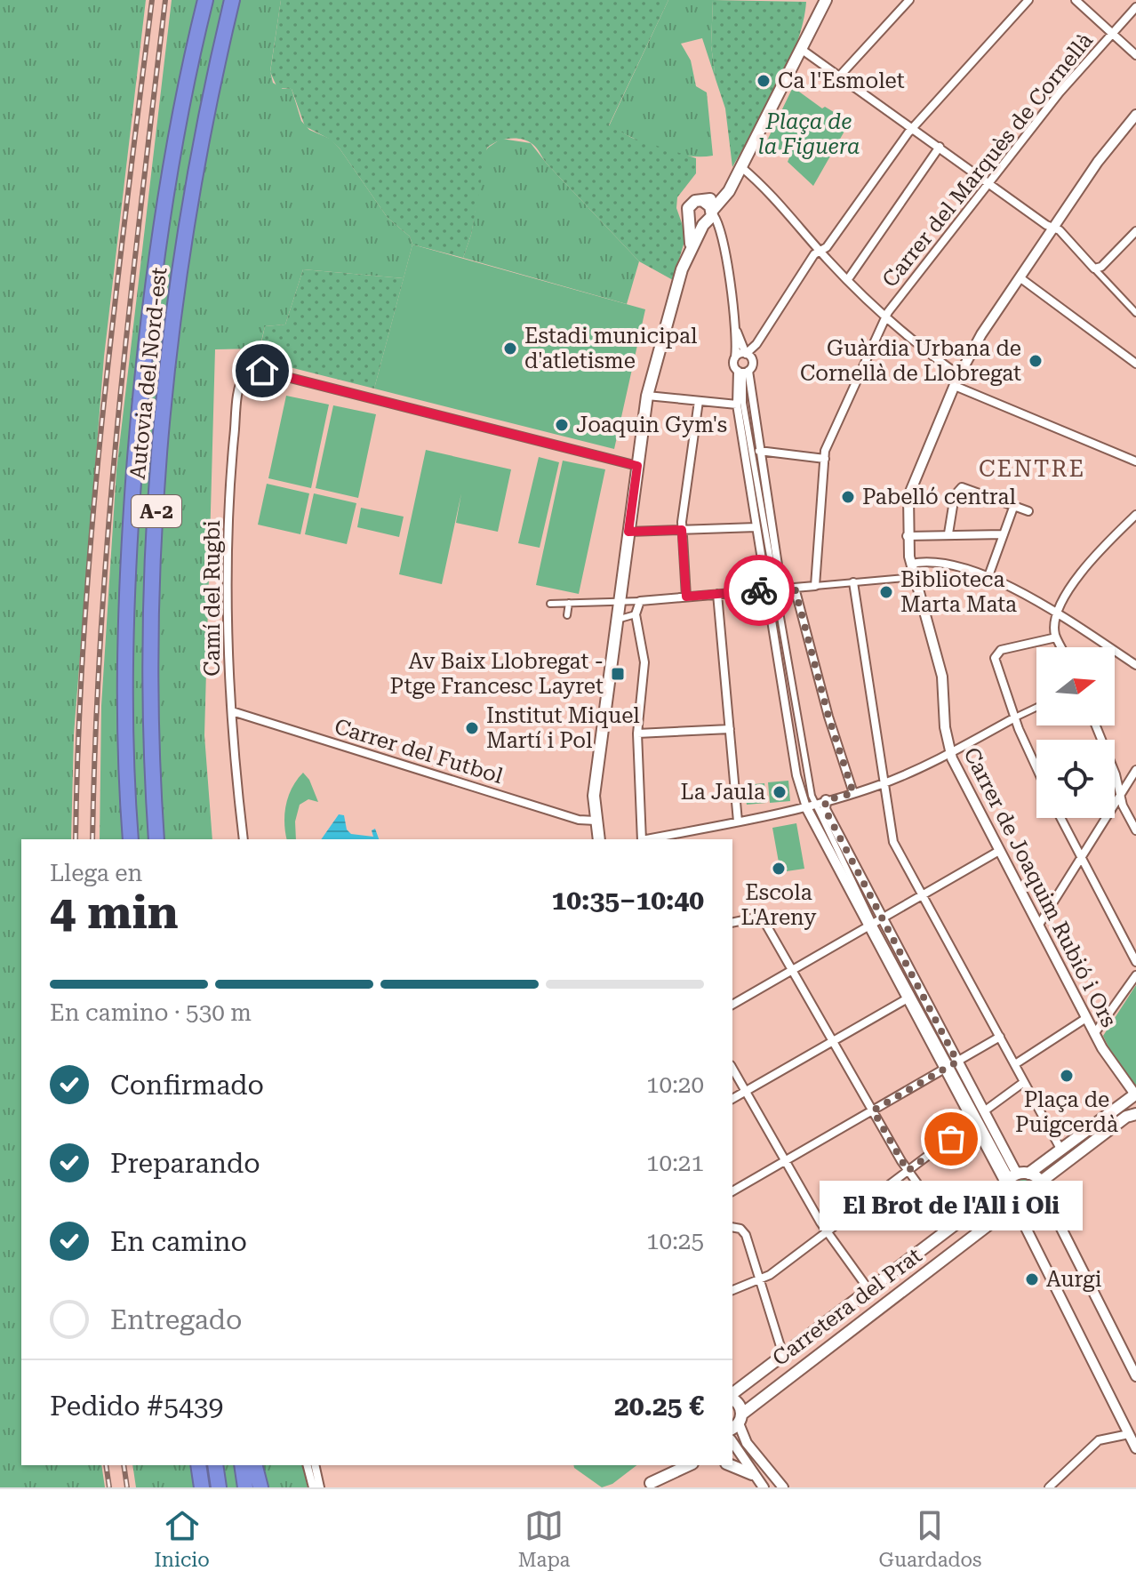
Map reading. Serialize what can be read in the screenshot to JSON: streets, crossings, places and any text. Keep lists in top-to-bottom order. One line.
{"streets":{"highway":["Autovia del Nord-est","A-2"],"main road":["Carretera del Prat"],"street":["Carrer del Marquès de Cornellà","Camí del Rugbi","Carrer del Futbol","Carrer de Joaquim Rubió i Ors"]},"crossings":[["Camí del Rugbi","Carrer del Futbol"],["Carrer de Joaquim Rubió i Ors","Carretera del Prat"]],"districts":["CENTRE"],"parks":["Plaça de la Figuera"],"places":{"other":["Ca l'Esmolet","Estadi municipal d'atletisme","Guàrdia Urbana de Cornellà de Llobregat","Joaquin Gym's","Pabelló central","Biblioteca Marta Mata","Institut Miquel Martí i Pol","La Jaula","Escola L'Areny","Plaça de Puigcerdà","El Brot de l'All i Oli","Aurgi"],"transit":["Av Baix Llobregat - Ptge Francesc Layret"]},"north":"right","page":{"heading":["4 min","Llega en","10:35–10:40"],"panel":["Pedido #5439","20.25 €"],"bar":"En camino · 530 m","list":[["Confirmado","10:20"],["Preparando","10:21"],["En camino","10:25"],"Entregado"],"bubble":"El Brot de l'All i Oli","tabs":["Inicio","Mapa","Guardados"]}}
